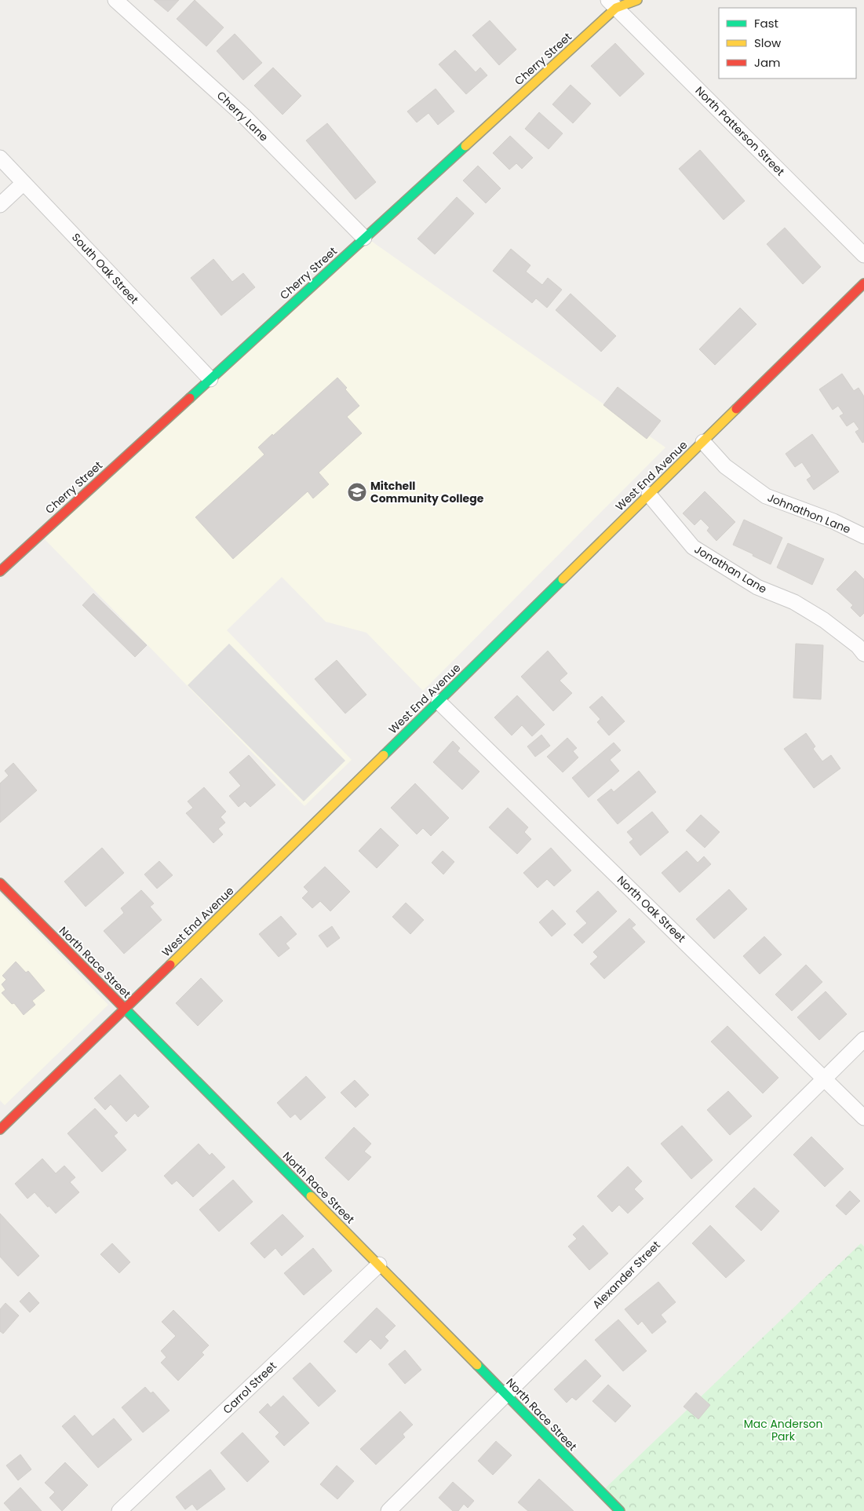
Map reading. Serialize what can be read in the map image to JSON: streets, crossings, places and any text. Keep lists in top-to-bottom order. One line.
{"streets":{"street":["Cherry Street","Cherry Lane","North Patterson Street","South Oak Street","West End Avenue","Johnathon Lane","Jonathan Lane","North Oak Street","North Race Street","Alexander Street","Carrol Street"]},"crossings":[["Cherry Street","Cherry Lane"],["Cherry Street","North Patterson Street"],["Cherry Street","South Oak Street"],["West End Avenue","Johnathon Lane"],["West End Avenue","Jonathan Lane"],["West End Avenue","North Oak Street"],["West End Avenue","North Race Street"],["North Oak Street","Alexander Street"],["North Race Street","Alexander Street"],["North Race Street","Carrol Street"]],"parks":["Mac Anderson Park"],"places":{"school or university":["Mitchell Community College"]},"legend":["Fast","Slow","Jam"]}
